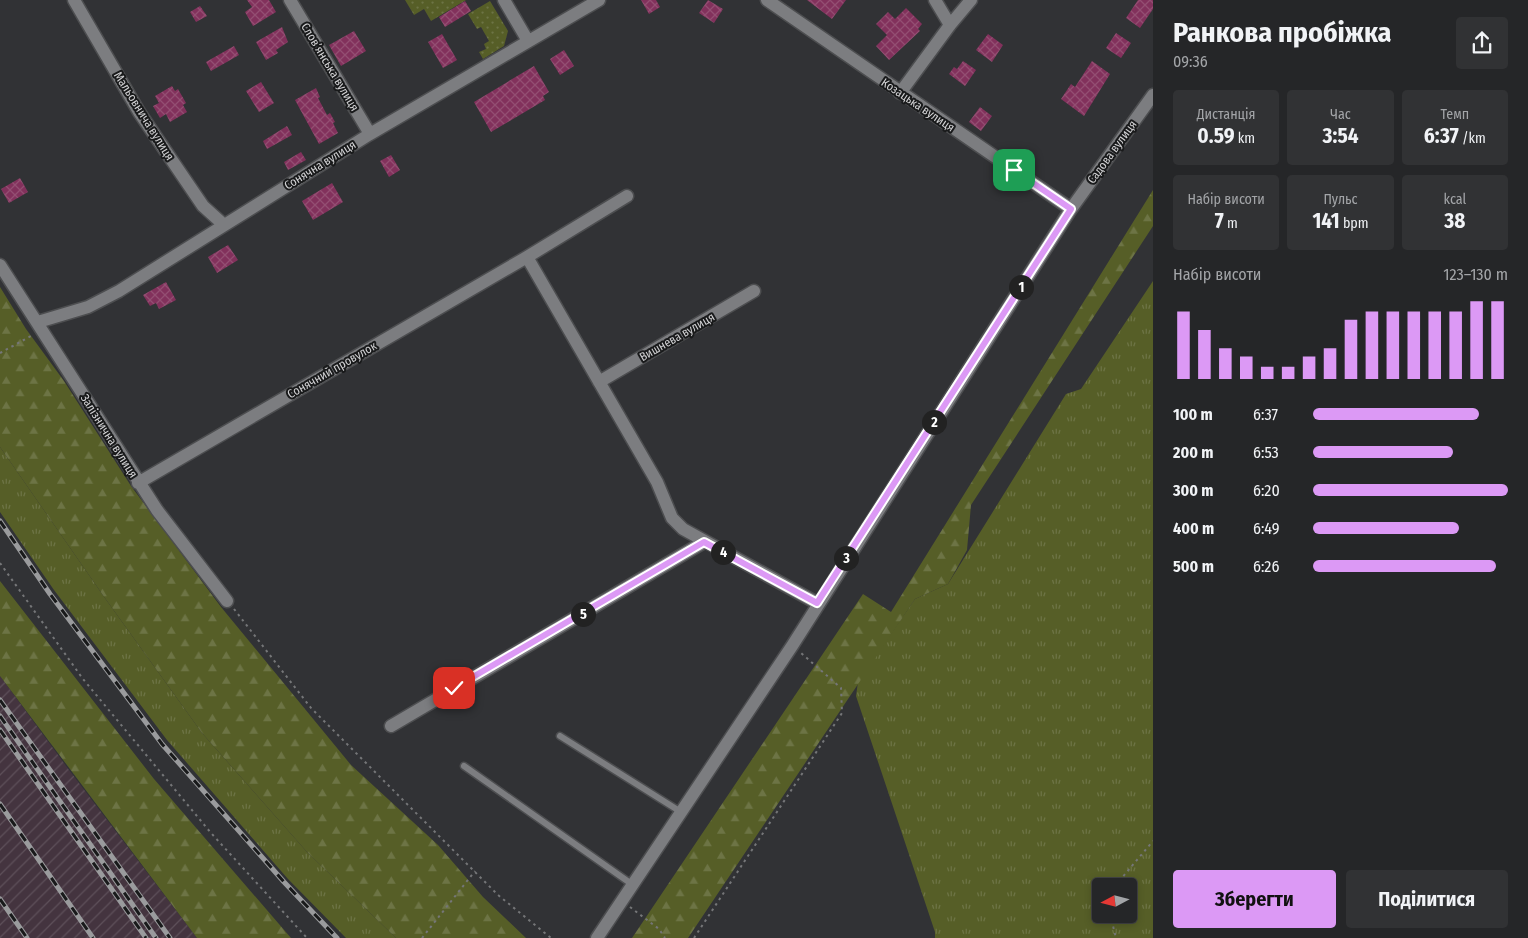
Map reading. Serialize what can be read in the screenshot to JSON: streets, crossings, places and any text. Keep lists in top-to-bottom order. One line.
{"streets":{"street":["Словʼянська вулиця","Козацька вулиця","Мальовнича вулиця","Садова вулиця","Сонячна вулиця","Вишнева вулиця","Сонячний провулок","Залізнична вулиця"]},"crossings":[["Словʼянська вулиця","Сонячна вулиця"],["Козацька вулиця","Садова вулиця"],["Мальовнича вулиця","Сонячна вулиця"],["Сонячна вулиця","Залізнична вулиця"],["Сонячний провулок","Залізнична вулиця"]],"north":"left","page":{"heading":["Ранкова пробіжка","09:36"],"stats":[["Дистанція","0.59 km"],["Час","3:54"],["Темп","6:37 /km"],["Набір висоти","7 m"],["Пульс","141 bpm"],["kcal","38"]],"chart":["Набір висоти","123–130 m"],"pins":["1","2","4","3","5"],"list":[{"name":"100 m","note":"6:37"},{"name":"200 m","note":"6:53"},{"name":"300 m","note":"6:20"},{"name":"400 m","note":"6:49"},{"name":"500 m","note":"6:26"}],"buttons":["Зберегти","Поділитися"]}}
